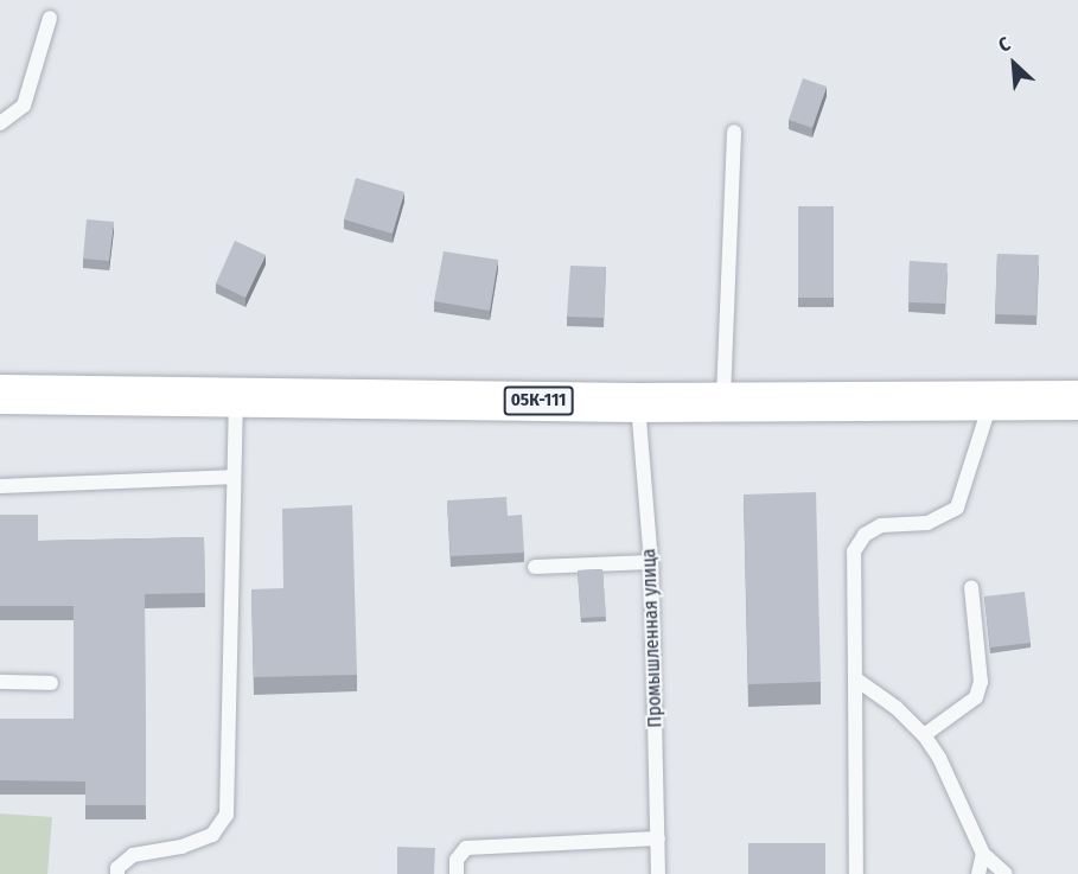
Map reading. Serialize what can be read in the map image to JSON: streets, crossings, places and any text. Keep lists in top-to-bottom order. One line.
{"streets":{"main road":["05К-111"],"lane":["Промышленная улица"]},"crossings":[["05К-111","Промышленная улица"]],"north":"top left"}
